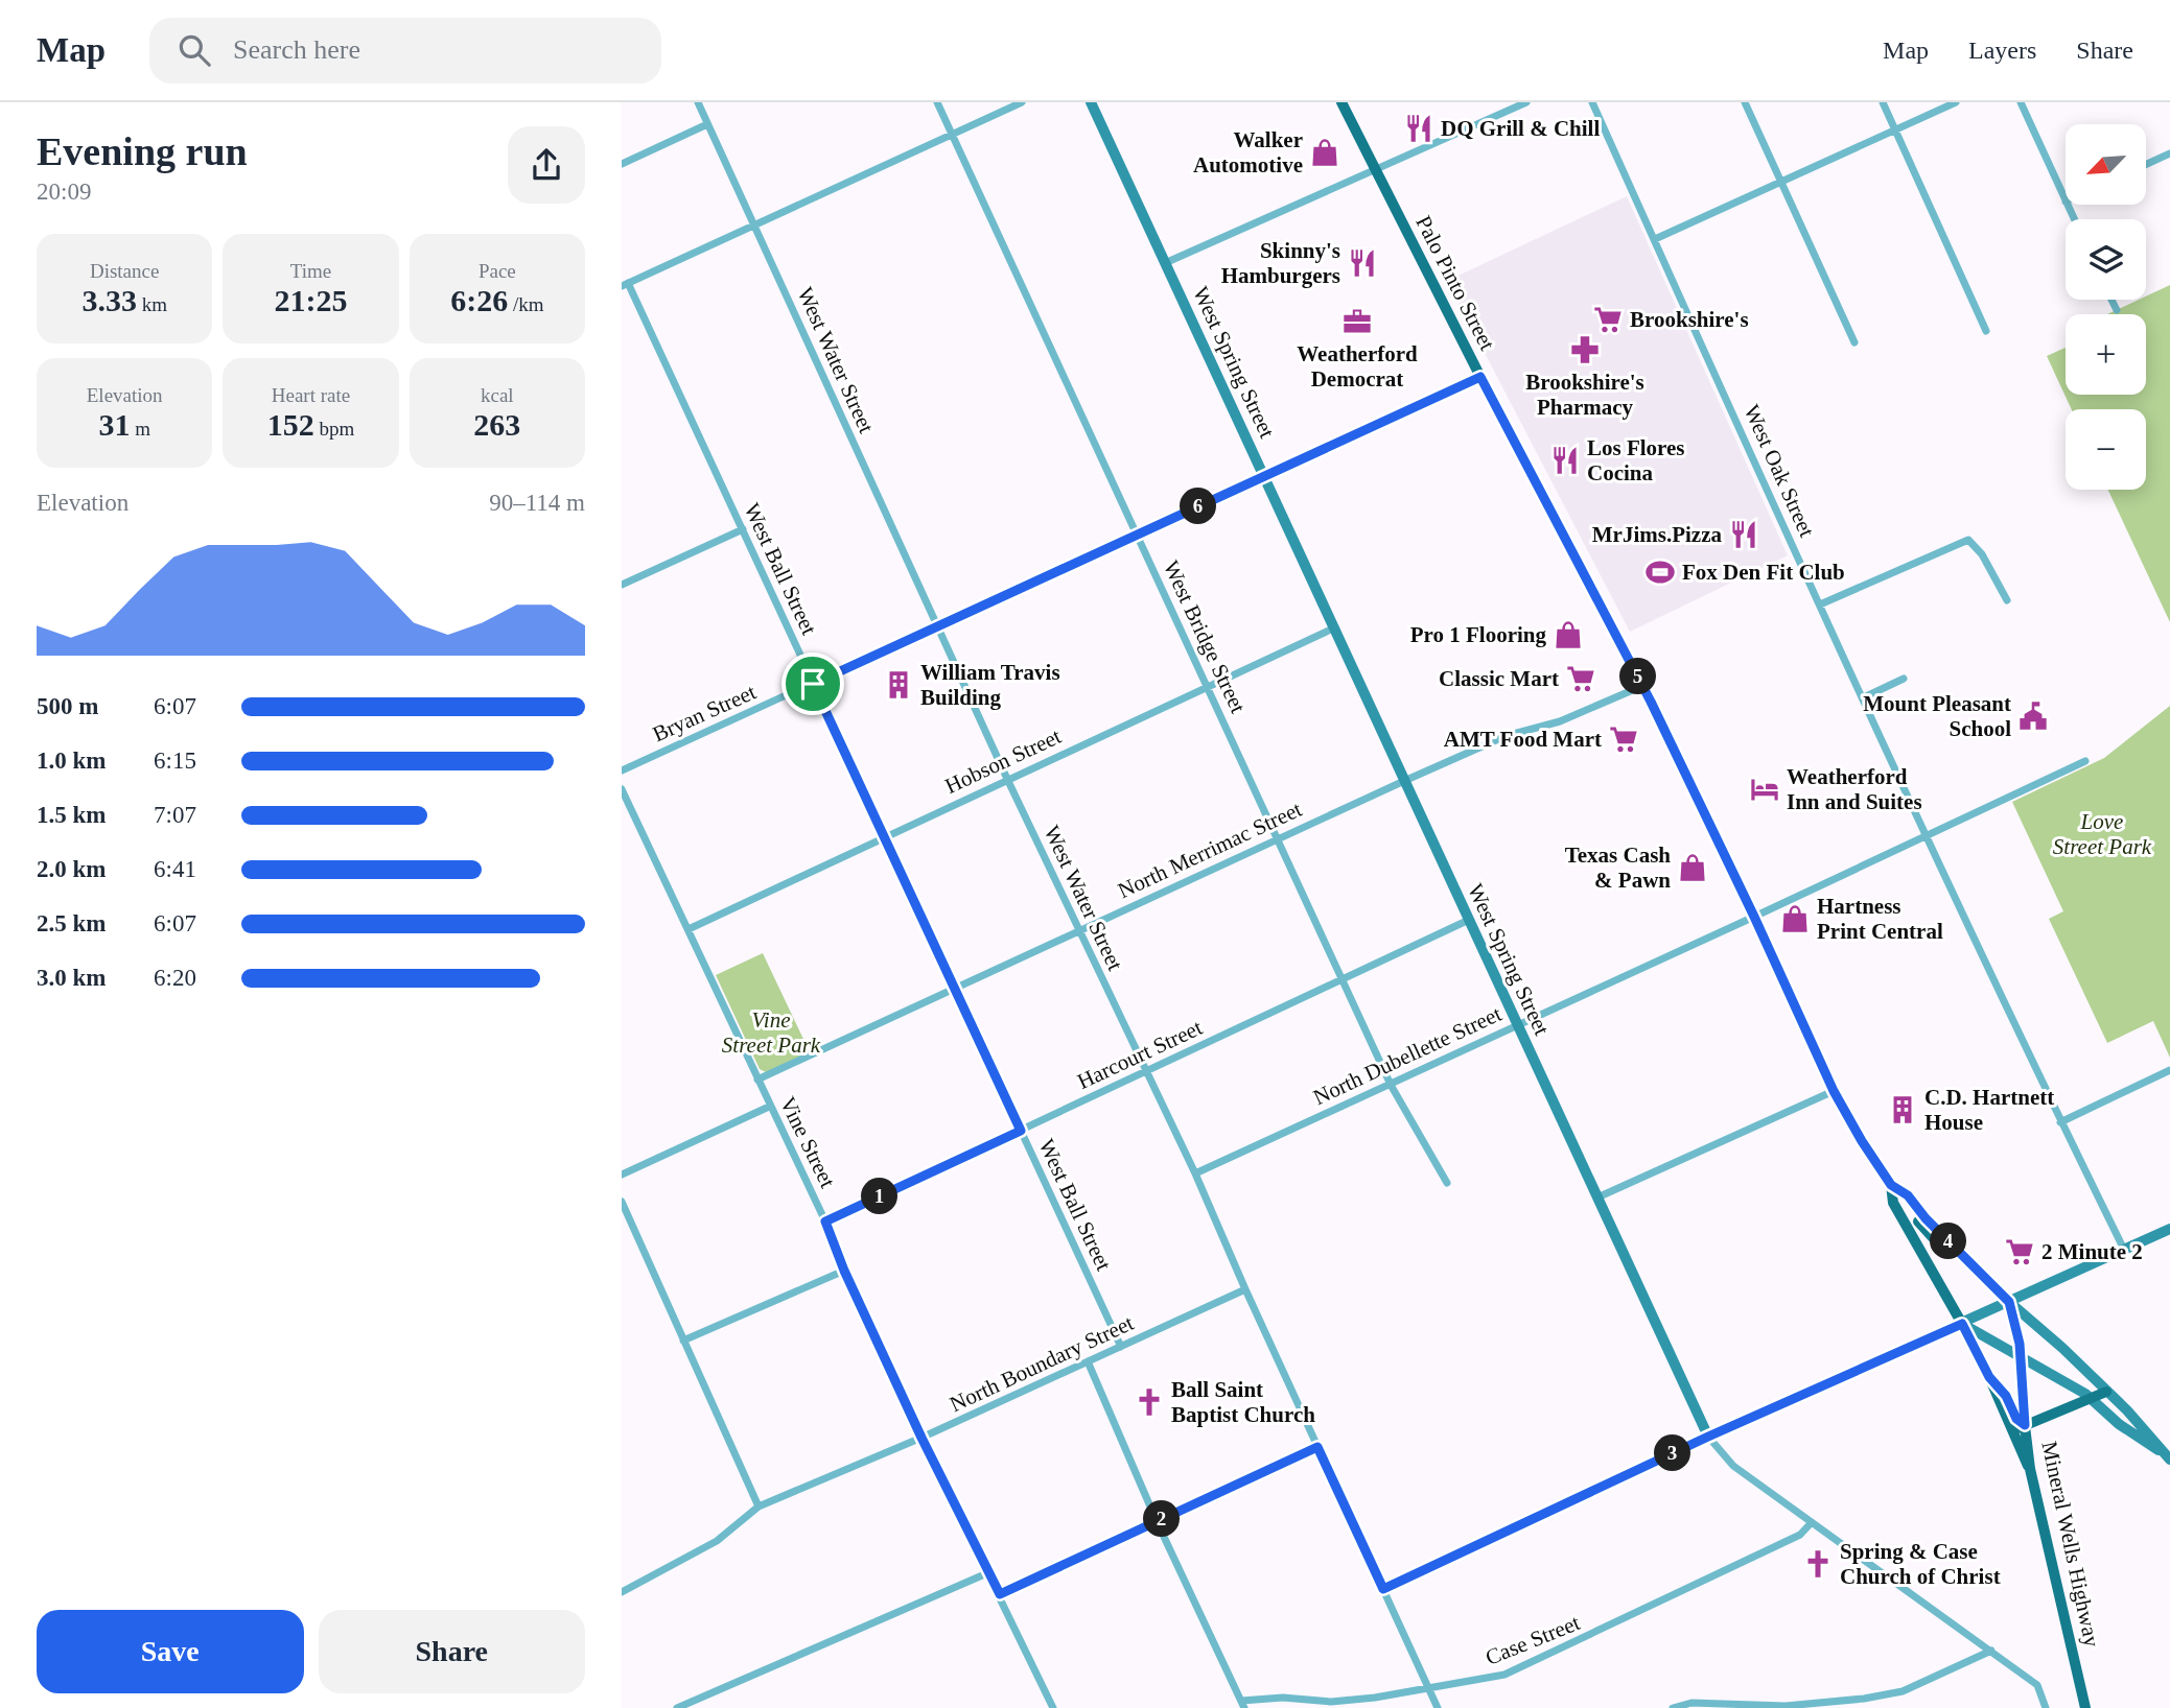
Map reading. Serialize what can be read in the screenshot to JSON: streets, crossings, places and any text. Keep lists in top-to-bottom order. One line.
{"streets":{"main road":["Palo Pinto Street","Mineral Wells Highway"],"street":["West Water Street","West Spring Street","West Oak Street","West Ball Street","West Bridge Street","Bryan Street","Hobson Street","North Merrimac Street","Harcourt Street","North Dubellette Street","Vine Street","North Boundary Street","Case Street"]},"crossings":[["Palo Pinto Street","Bryan Street"],["Palo Pinto Street","North Merrimac Street"],["Palo Pinto Street","North Dubellette Street"],["Palo Pinto Street","Mineral Wells Highway"],["West Water Street","Bryan Street"],["West Water Street","Hobson Street"],["West Water Street","North Merrimac Street"],["West Water Street","Harcourt Street"],["West Water Street","North Dubellette Street"],["West Water Street","North Boundary Street"],["West Water Street","Case Street"],["West Spring Street","Bryan Street"],["West Spring Street","Hobson Street"],["West Spring Street","North Merrimac Street"],["West Spring Street","Harcourt Street"],["West Spring Street","North Dubellette Street"],["West Spring Street","Case Street"],["West Oak Street","North Dubellette Street"],["West Ball Street","Bryan Street"],["West Ball Street","Hobson Street"],["West Ball Street","North Merrimac Street"],["West Ball Street","Harcourt Street"],["West Ball Street","North Boundary Street"],["West Bridge Street","Bryan Street"],["West Bridge Street","Hobson Street"],["West Bridge Street","North Merrimac Street"],["West Bridge Street","Harcourt Street"],["West Bridge Street","North Dubellette Street"],["Hobson Street","Vine Street"],["North Merrimac Street","Vine Street"],["Harcourt Street","Vine Street"],["Vine Street","North Boundary Street"]],"parks":["Love Street Park","Vine Street Park"],"places":{"restaurant":["DQ Grill & Chill","Skinny's Hamburgers","Los Flores Cocina","MrJims.Pizza"],"shop":["Walker Automotive","Pro 1 Flooring","Texas Cash & Pawn","Hartness Print Central"],"supermarket":["Brookshire's","Classic Mart","AMT Food Mart","2 Minute 2"],"office":["Weatherford Democrat"],"pharmacy":["Brookshire's Pharmacy"],"sports":["Fox Den Fit Club"],"building":["William Travis Building","C.D. Hartnett House"],"public building":["Mount Pleasant School"],"hotel":["Weatherford Inn and Suites"],"church":["Ball Saint Baptist Church","Spring & Case Church of Christ"]},"north":"bottom left","page":{"header":"Map","search":"Search here","nav":["Map","Layers","Share"],"heading":["Evening run","20:09"],"map_buttons":["+","−"],"stats":[["Distance","3.33 km"],["Time","21:25"],["Pace","6:26 /km"],["Elevation","31 m"],["Heart rate","152 bpm"],["kcal","263"]],"chart":["Elevation","90–114 m"],"pins":["6","5","1","4","3","2"],"list":[{"name":"500 m","note":"6:07"},{"name":"1.0 km","note":"6:15"},{"name":"1.5 km","note":"7:07"},{"name":"2.0 km","note":"6:41"},{"name":"2.5 km","note":"6:07"},{"name":"3.0 km","note":"6:20"}],"buttons":["Save","Share"]}}
